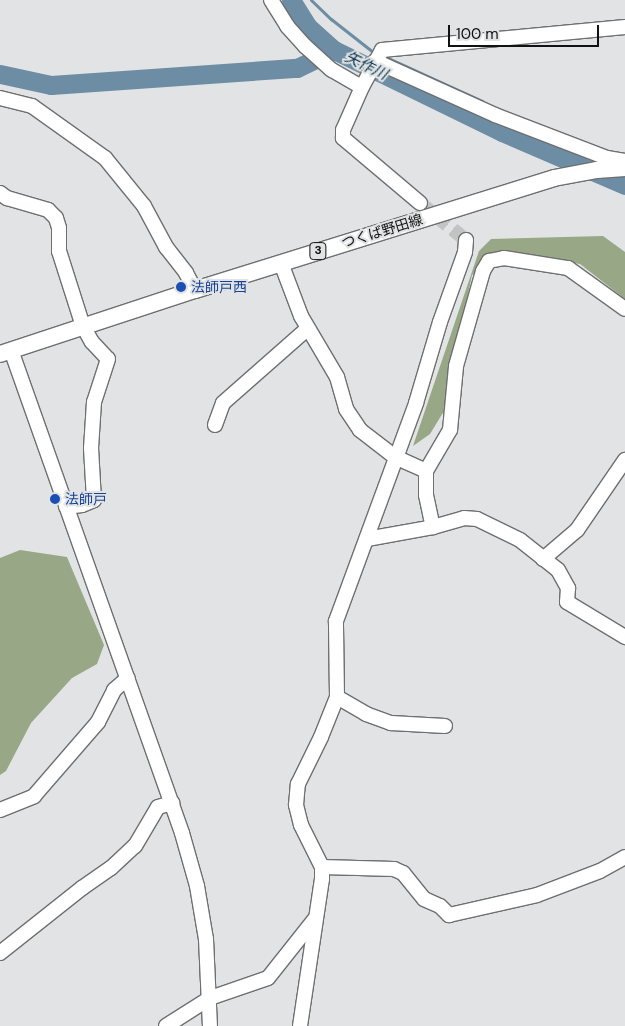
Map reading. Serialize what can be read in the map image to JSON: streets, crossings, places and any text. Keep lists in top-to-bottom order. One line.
{"streets":{"main road":["つくば野田線","3"]},"water":["矢作川"],"places":["法師戸西","法師戸"],"scale_bar":"100 m"}
